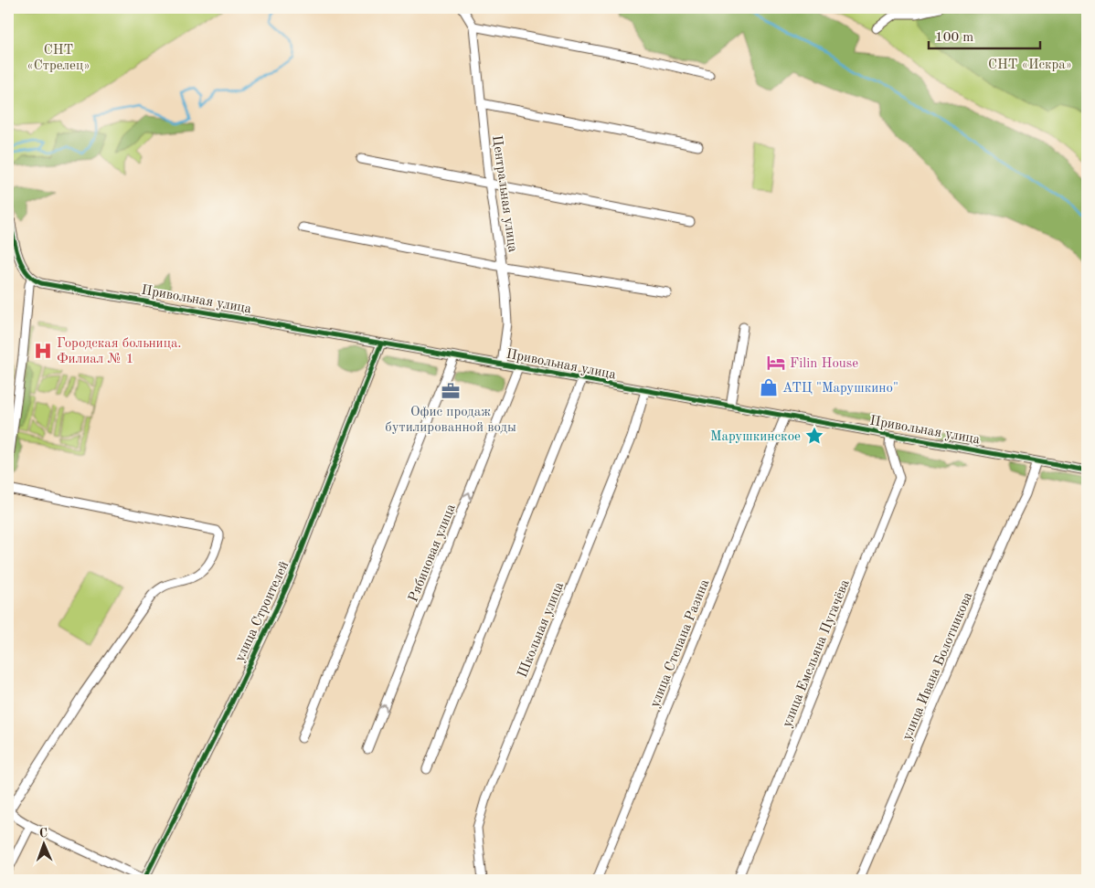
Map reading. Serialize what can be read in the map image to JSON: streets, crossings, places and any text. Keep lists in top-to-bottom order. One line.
{"streets":{"street":["Центральная улица","Привольная улица","Рябиновая улица","улица Строителей","Школьная улица","улица Степана Разина","улица Емельяна Пугачёва","улица Ивана Болотникова"]},"crossings":[["Центральная улица","Привольная улица"],["Привольная улица","Рябиновая улица"],["Привольная улица","улица Строителей"],["Привольная улица","Школьная улица"],["Привольная улица","улица Степана Разина"],["Привольная улица","улица Емельяна Пугачёва"],["Привольная улица","улица Ивана Болотникова"]],"parks":["СНТ «Стрелец»","СНТ «Искра»"],"places":{"hospital":["Городская больница. Филиал № 1"],"hotel":["Filin House"],"shop":["АТЦ \"Марушкино\""],"office":["Офис продаж бутилированной воды"],"place":["Марушкинское"]},"scale_bar":"100 m","north":"top"}
